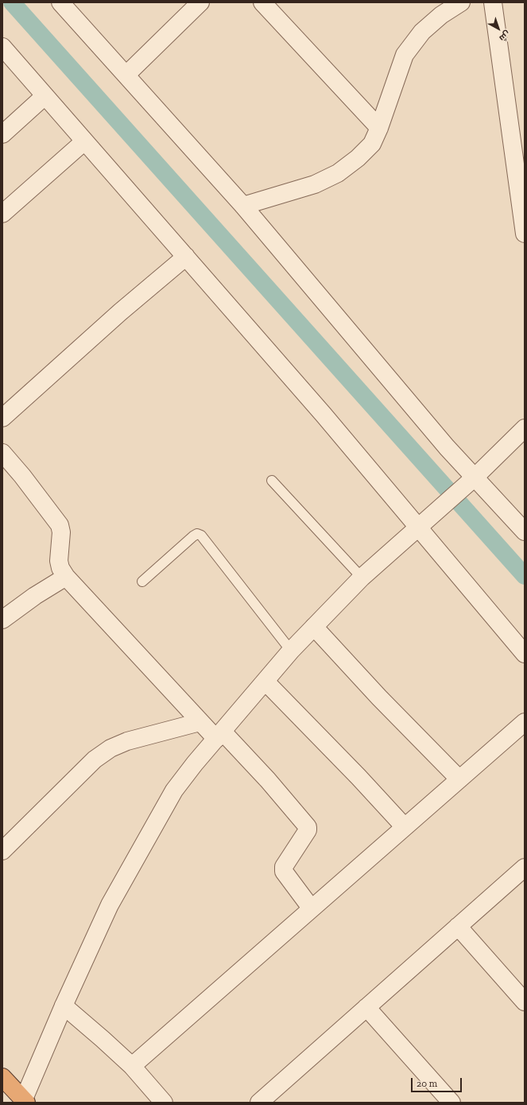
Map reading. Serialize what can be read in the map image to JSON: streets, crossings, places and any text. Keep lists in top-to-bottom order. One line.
{"scale_bar":"20 m","north":"bottom right"}
